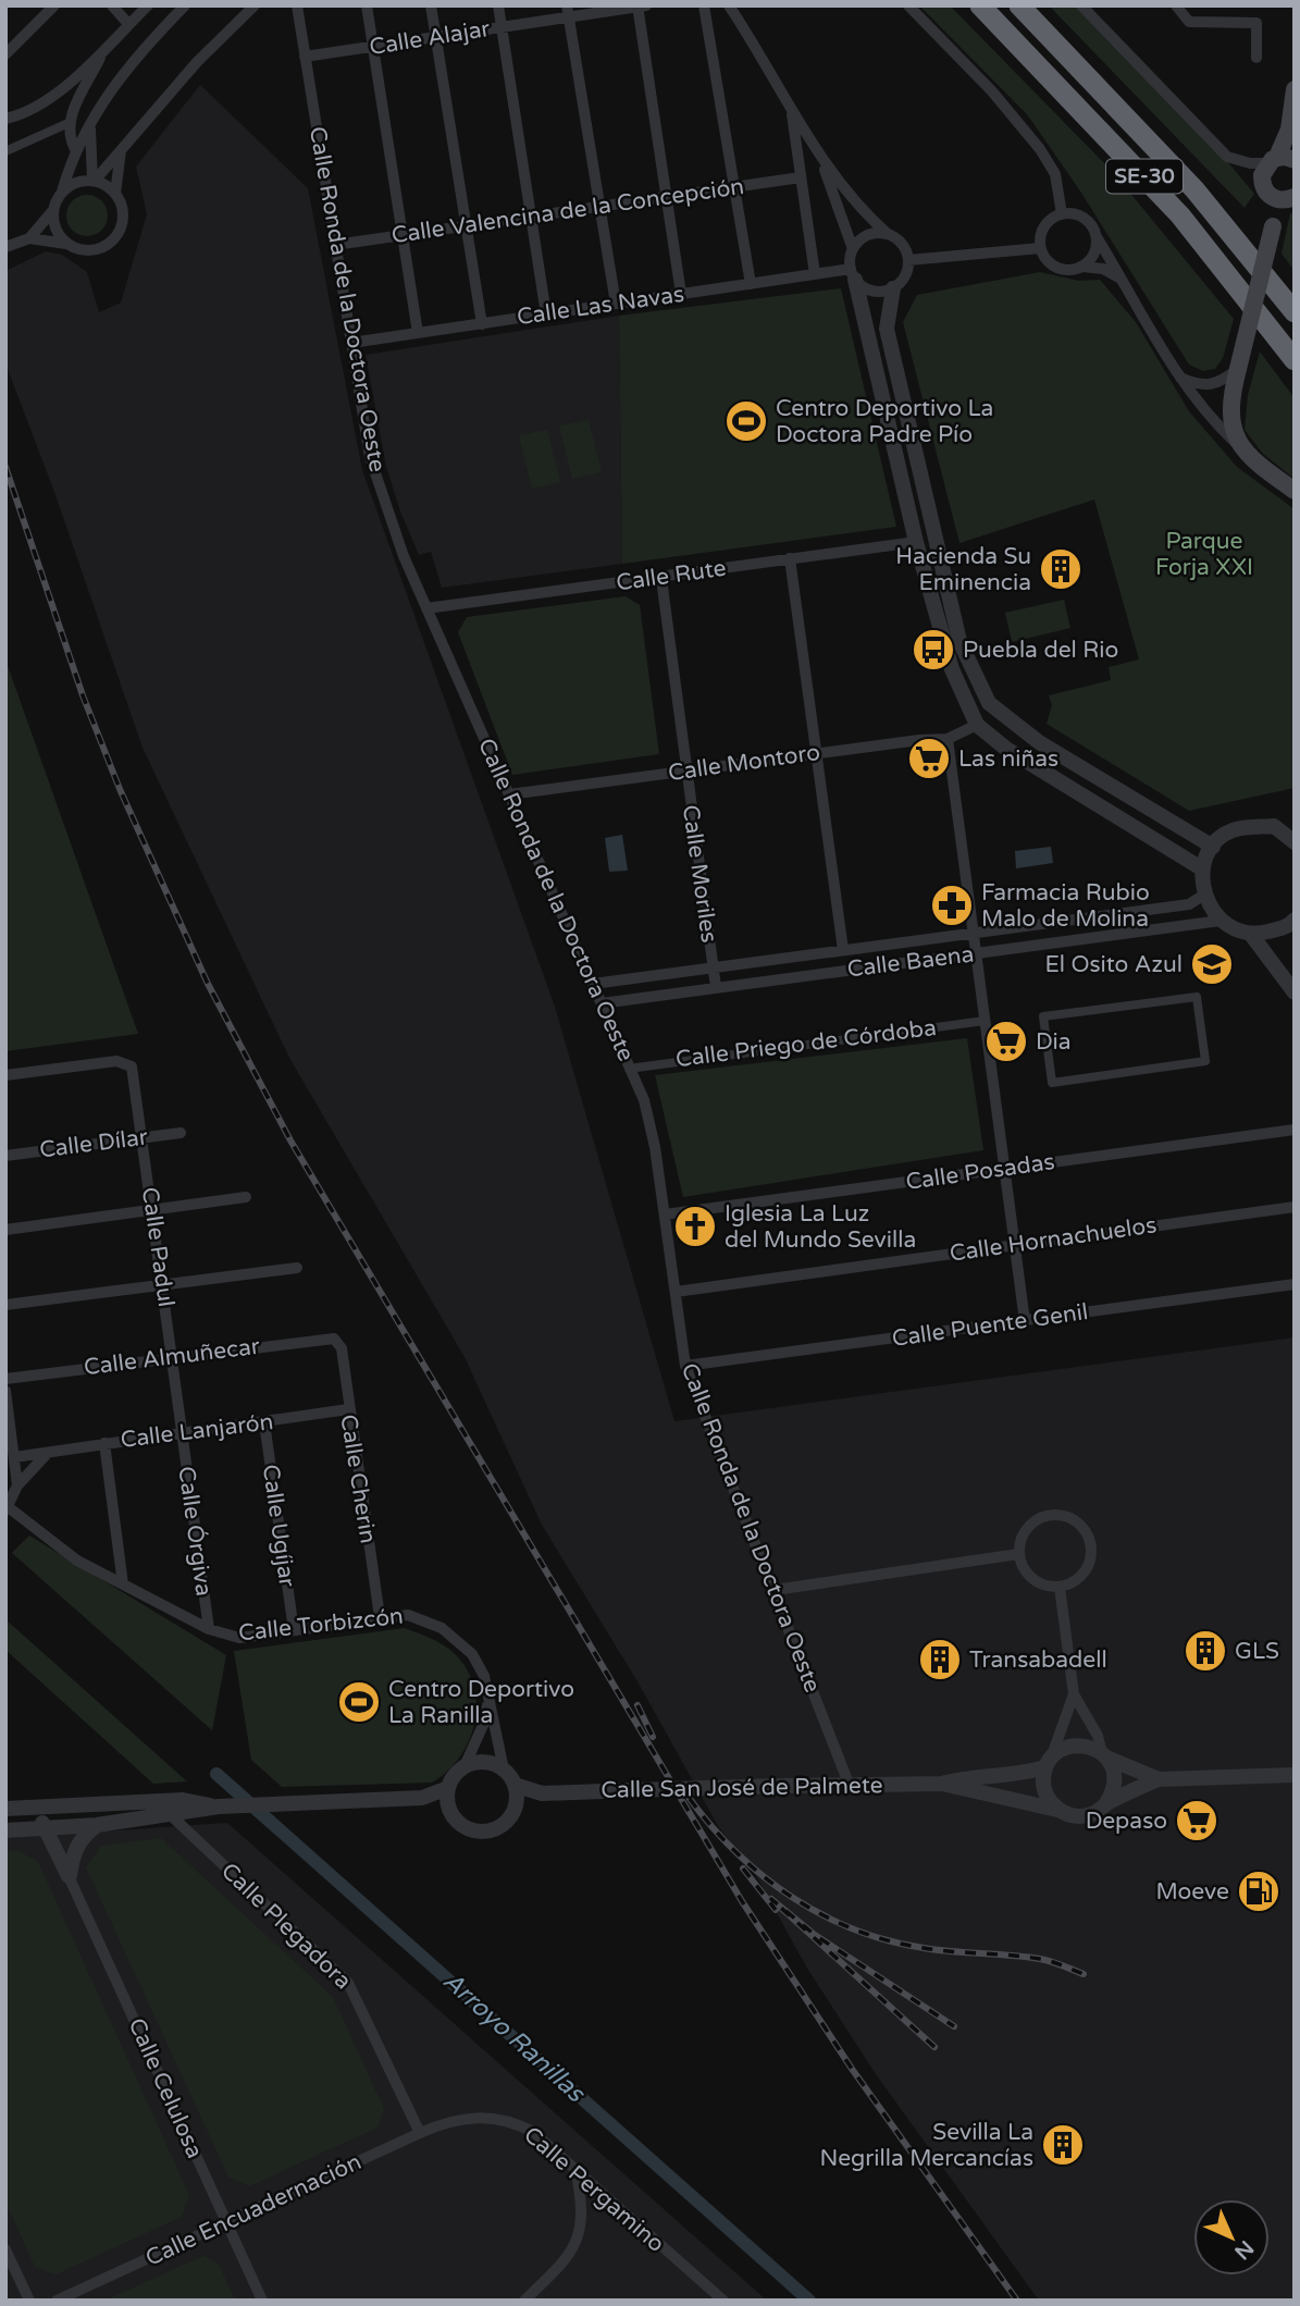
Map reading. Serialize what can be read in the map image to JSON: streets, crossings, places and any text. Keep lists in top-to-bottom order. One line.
{"streets":{"highway":["SE-30"],"street":["Calle Alajar","Calle Valencina de la Concepción","Calle Ronda de la Doctora Oeste","Calle Las Navas","Calle Rute","Calle Montoro","Calle Moriles","Calle Baena","Calle Priego de Córdoba","Calle Dílar","Calle Posadas","Calle Hornachuelos","Calle Padul","Calle Puente Genil","Calle Almuñecar","Calle Lanjarón","Calle Cherin","Calle Ugíjar","Calle Órgiva","Calle Torbizcón","Calle San José de Palmete","Calle Plegadora","Calle Celulosa","Calle Pergamino","Calle Encuadernación"]},"crossings":[["Calle Alajar","Calle Ronda de la Doctora Oeste"],["Calle Valencina de la Concepción","Calle Ronda de la Doctora Oeste"],["Calle Ronda de la Doctora Oeste","Calle Las Navas"],["Calle Ronda de la Doctora Oeste","Calle Rute"],["Calle Ronda de la Doctora Oeste","Calle Montoro"],["Calle Ronda de la Doctora Oeste","Calle Baena"],["Calle Ronda de la Doctora Oeste","Calle Priego de Córdoba"],["Calle Ronda de la Doctora Oeste","Calle Posadas"],["Calle Ronda de la Doctora Oeste","Calle Hornachuelos"],["Calle Ronda de la Doctora Oeste","Calle Puente Genil"],["Calle Ronda de la Doctora Oeste","Calle San José de Palmete"],["Calle Rute","Calle Moriles"],["Calle Montoro","Calle Moriles"],["Calle Moriles","Calle Baena"],["Calle Dílar","Calle Padul"],["Calle Padul","Calle Almuñecar"],["Calle Padul","Calle Lanjarón"],["Calle Padul","Calle Órgiva"],["Calle Almuñecar","Calle Cherin"],["Calle Lanjarón","Calle Cherin"],["Calle Lanjarón","Calle Ugíjar"],["Calle Lanjarón","Calle Órgiva"],["Calle Cherin","Calle Torbizcón"],["Calle Ugíjar","Calle Torbizcón"],["Calle Órgiva","Calle Torbizcón"],["Calle Torbizcón","Calle San José de Palmete"],["Calle Plegadora","Calle Encuadernación"],["Calle Celulosa","Calle Encuadernación"],["Calle Pergamino","Calle Encuadernación"]],"water":["Arroyo Ranillas"],"parks":["Parque Forja XXI"],"places":{"sports":["Centro Deportivo La Doctora Padre Pío","Centro Deportivo La Ranilla"],"building":["Hacienda Su Eminencia","GLS","Transabadell","Sevilla La Negrilla Mercancías"],"bus stop":["Puebla del Rio"],"supermarket":["Las niñas","Dia","Depaso"],"pharmacy":["Farmacia Rubio Malo de Molina"],"school or university":["El Osito Azul"],"church":["Iglesia La Luz del Mundo Sevilla"],"fuel station":["Moeve"]},"north":"bottom right"}
